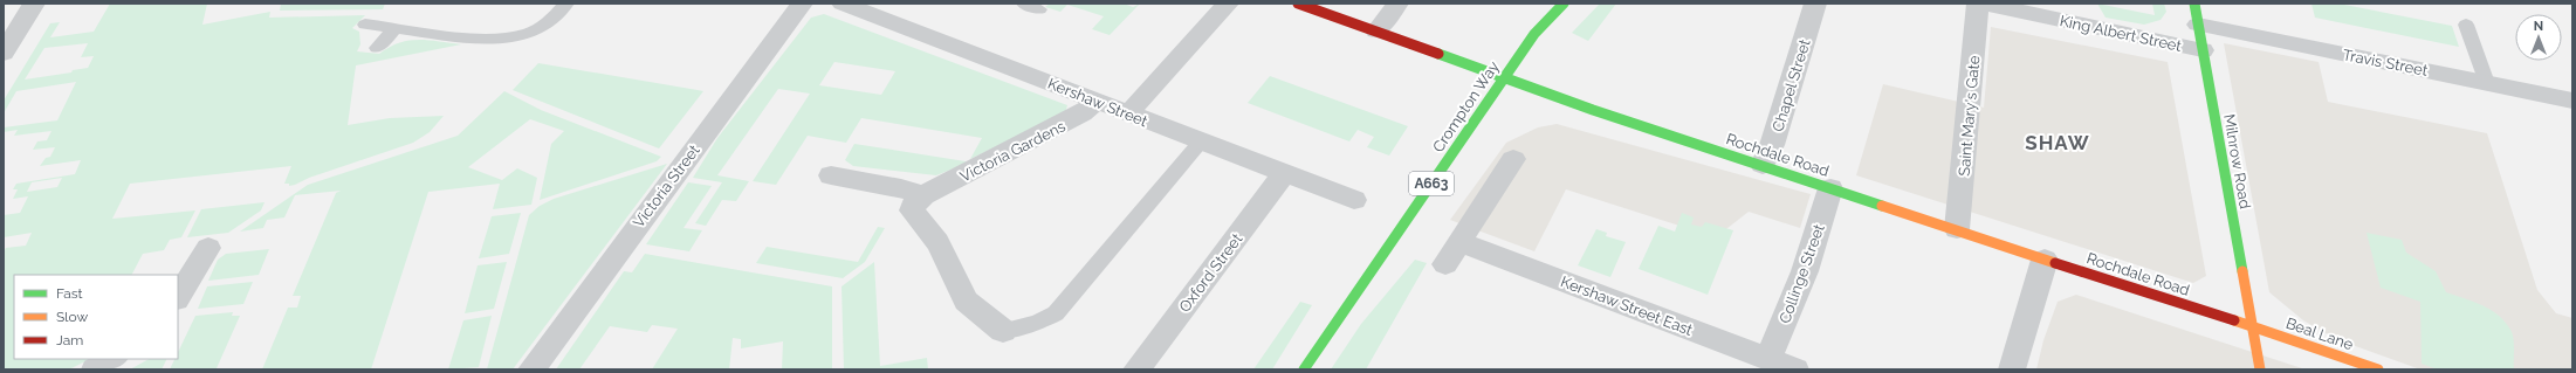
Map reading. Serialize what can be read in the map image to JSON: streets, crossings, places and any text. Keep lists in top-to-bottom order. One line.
{"streets":{"street":["King Albert Street","Travis Street","Chapel Street","Kershaw Street","Crompton Way","Saint Mary's Gate","Victoria Gardens","Rochdale Road","Milnrow Road","A663","Victoria Street","Oxford Street","Collinge Street","Kershaw Street East","Beal Lane"]},"crossings":[["King Albert Street","Milnrow Road"],["Travis Street","Milnrow Road"],["Chapel Street","Rochdale Road"],["Kershaw Street","Victoria Gardens"],["Kershaw Street","Oxford Street"],["Crompton Way","Rochdale Road"],["Saint Mary's Gate","Rochdale Road"],["Rochdale Road","Milnrow Road"],["Rochdale Road","Collinge Street"],["Rochdale Road","Beal Lane"],["Milnrow Road","Beal Lane"],["Collinge Street","Kershaw Street East"]],"districts":["SHAW"],"legend":["Fast","Slow","Jam"],"north":"top"}
